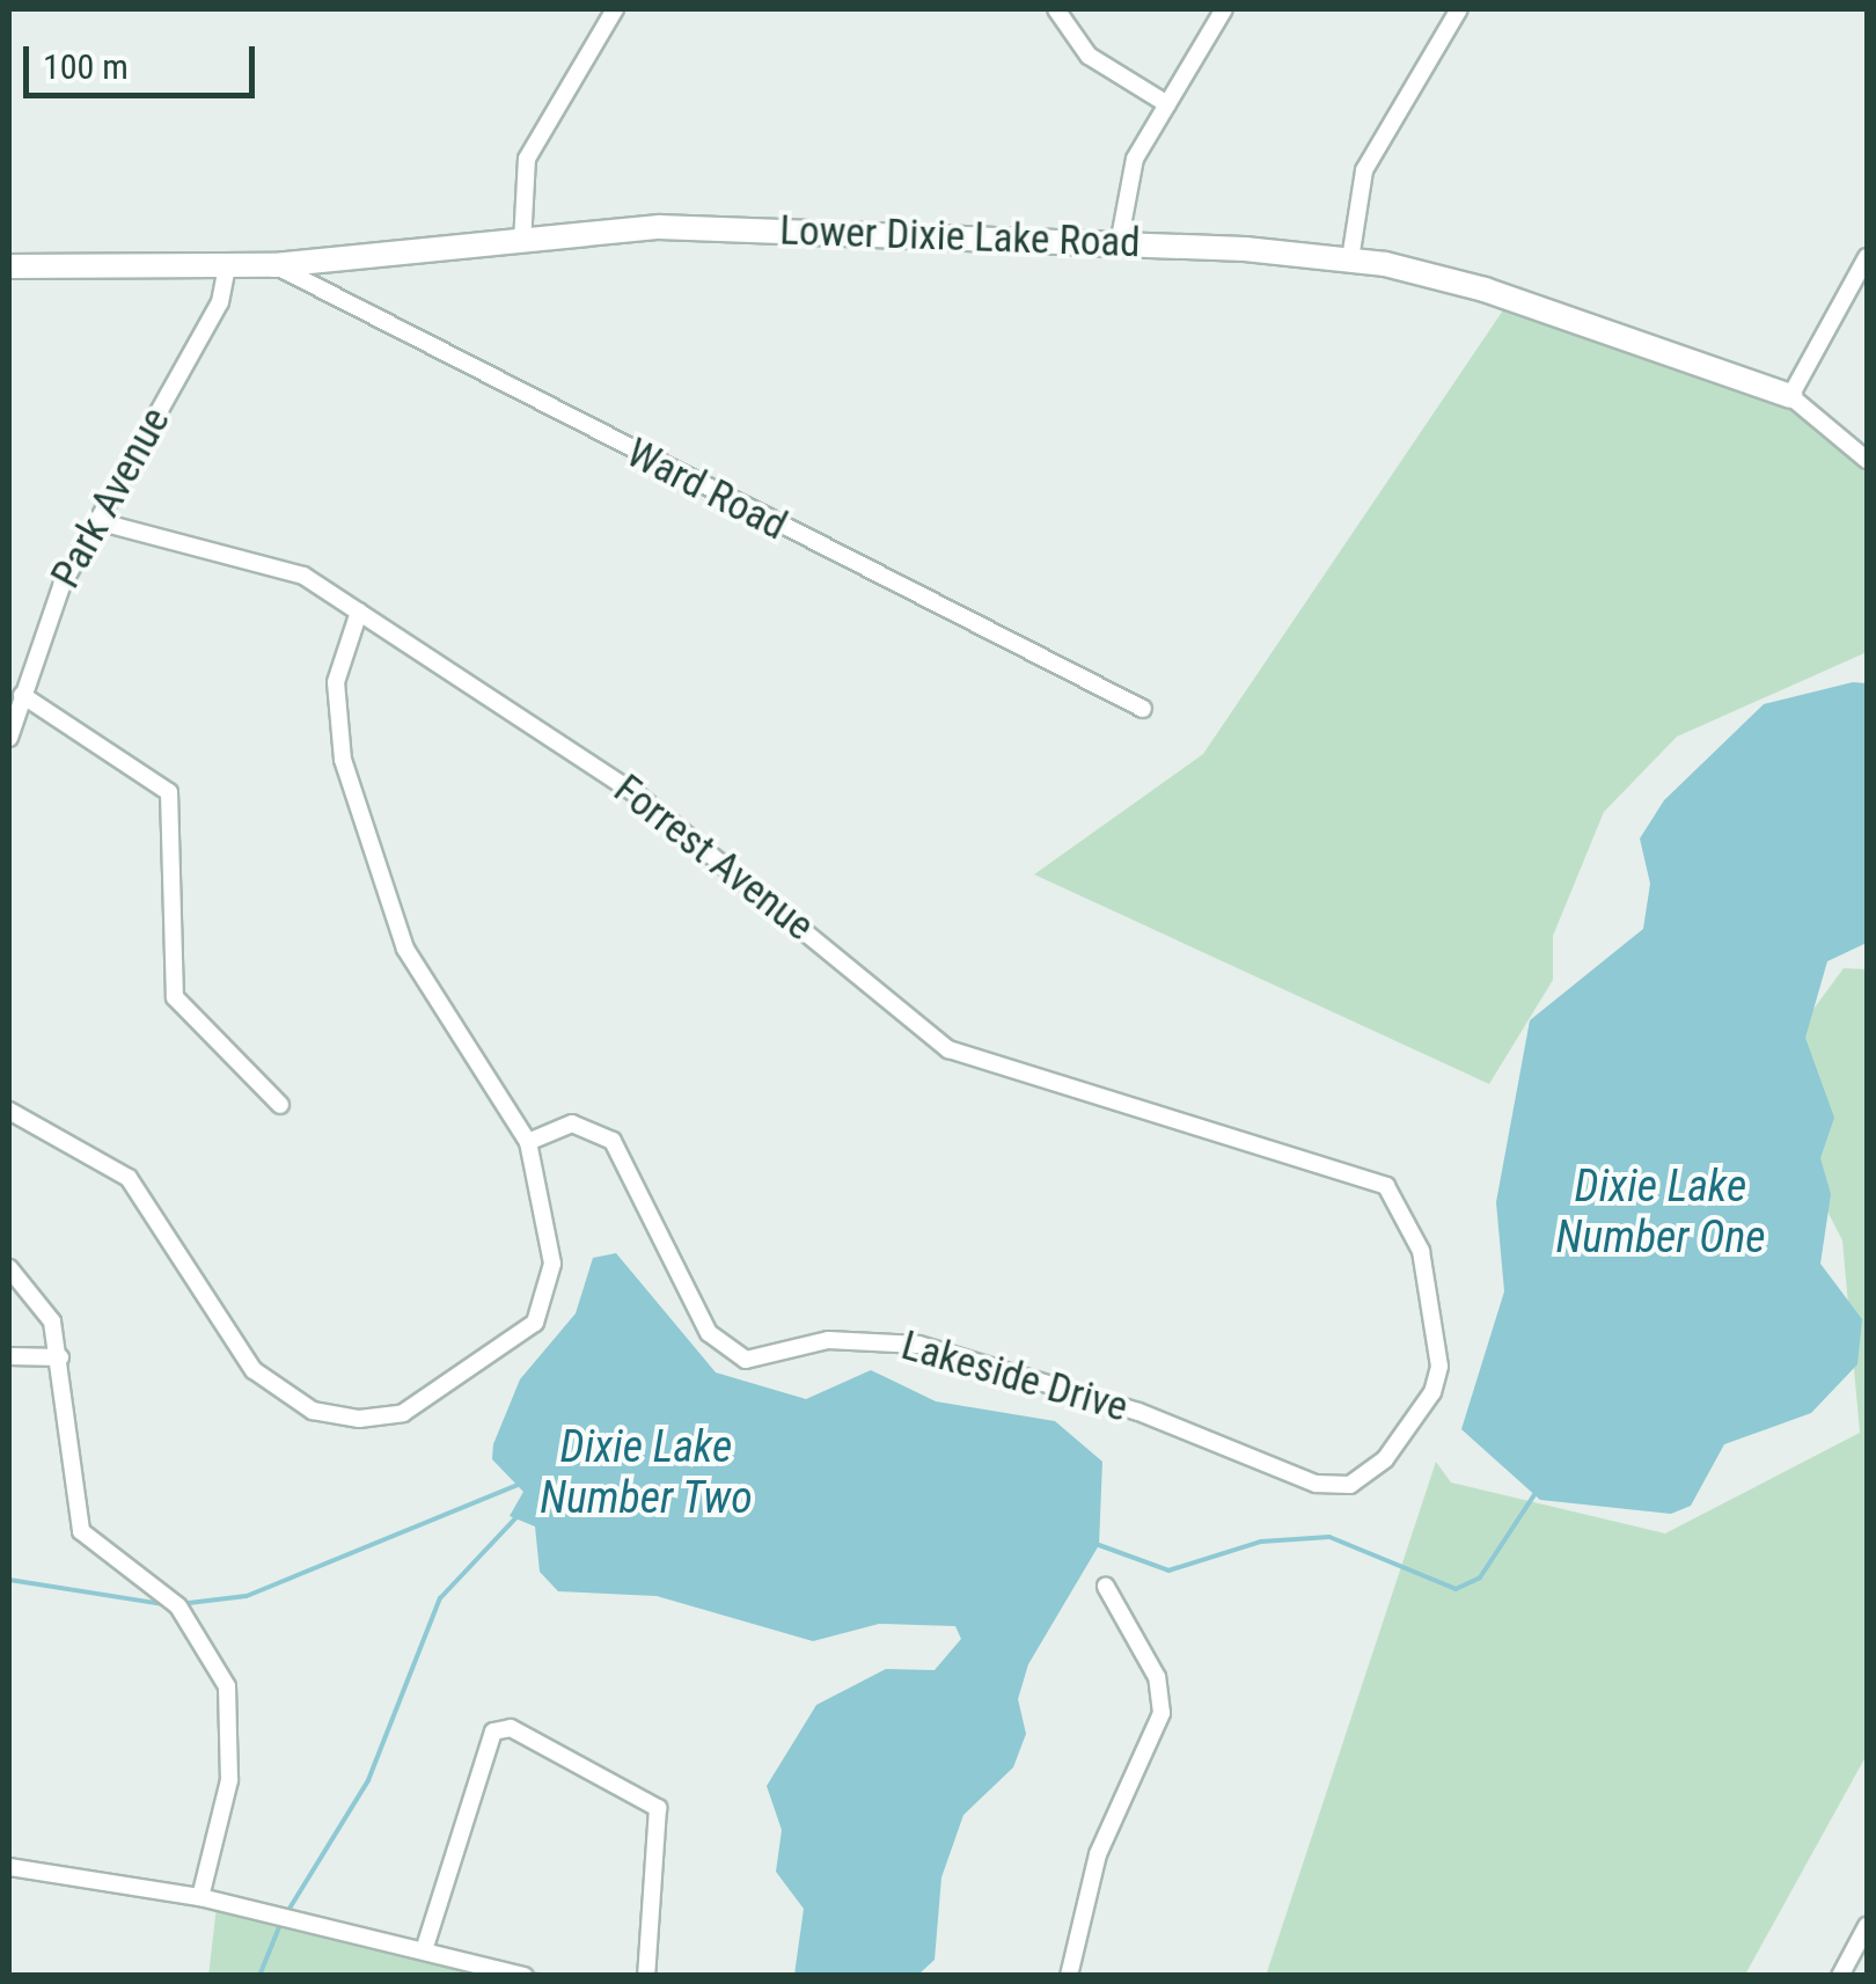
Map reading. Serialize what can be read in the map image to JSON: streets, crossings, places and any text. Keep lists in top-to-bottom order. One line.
{"streets":{"street":["Lower Dixie Lake Road","Ward Road","Park Avenue","Forrest Avenue","Lakeside Drive"]},"crossings":[["Lower Dixie Lake Road","Ward Road"],["Lower Dixie Lake Road","Park Avenue"],["Park Avenue","Forrest Avenue"],["Forrest Avenue","Lakeside Drive"]],"water":["Dixie Lake Number One","Dixie Lake Number Two"],"scale_bar":"100 m"}
